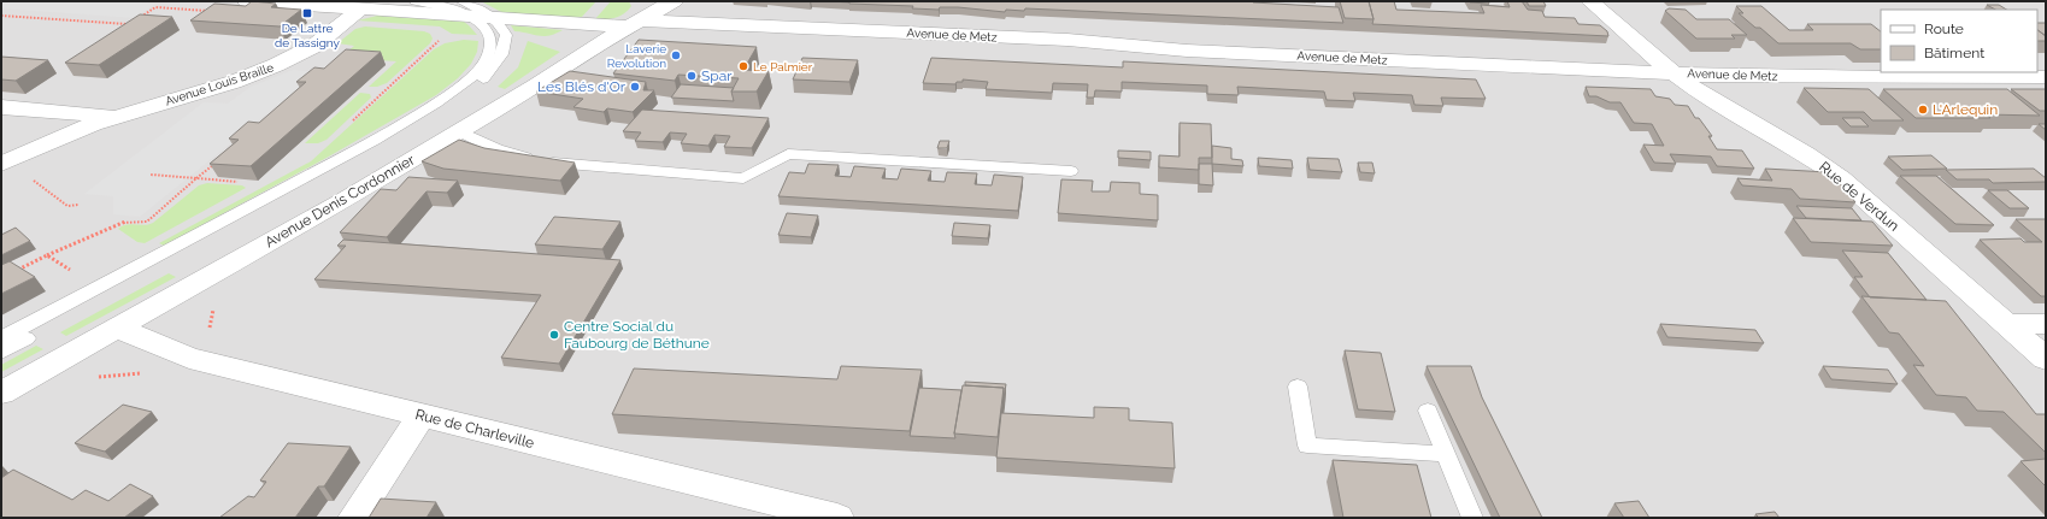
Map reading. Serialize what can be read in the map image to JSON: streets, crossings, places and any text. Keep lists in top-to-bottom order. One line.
{"streets":{"street":["Avenue de Metz","Avenue Louis Braille","Rue de Verdun","Avenue Denis Cordonnier","Rue de Charleville"]},"crossings":[["Avenue de Metz","Avenue Louis Braille"],["Avenue de Metz","Rue de Verdun"],["Avenue de Metz","Avenue Denis Cordonnier"],["Avenue Denis Cordonnier","Rue de Charleville"]],"places":{"transit":["De Lattre de Tassigny"],"other":["Laverie Revolution","Le Palmier","Spar","Les Blés d'Or","L'Arlequin","Centre Social du Faubourg de Béthune"]},"legend":["Route","Bâtiment"]}
